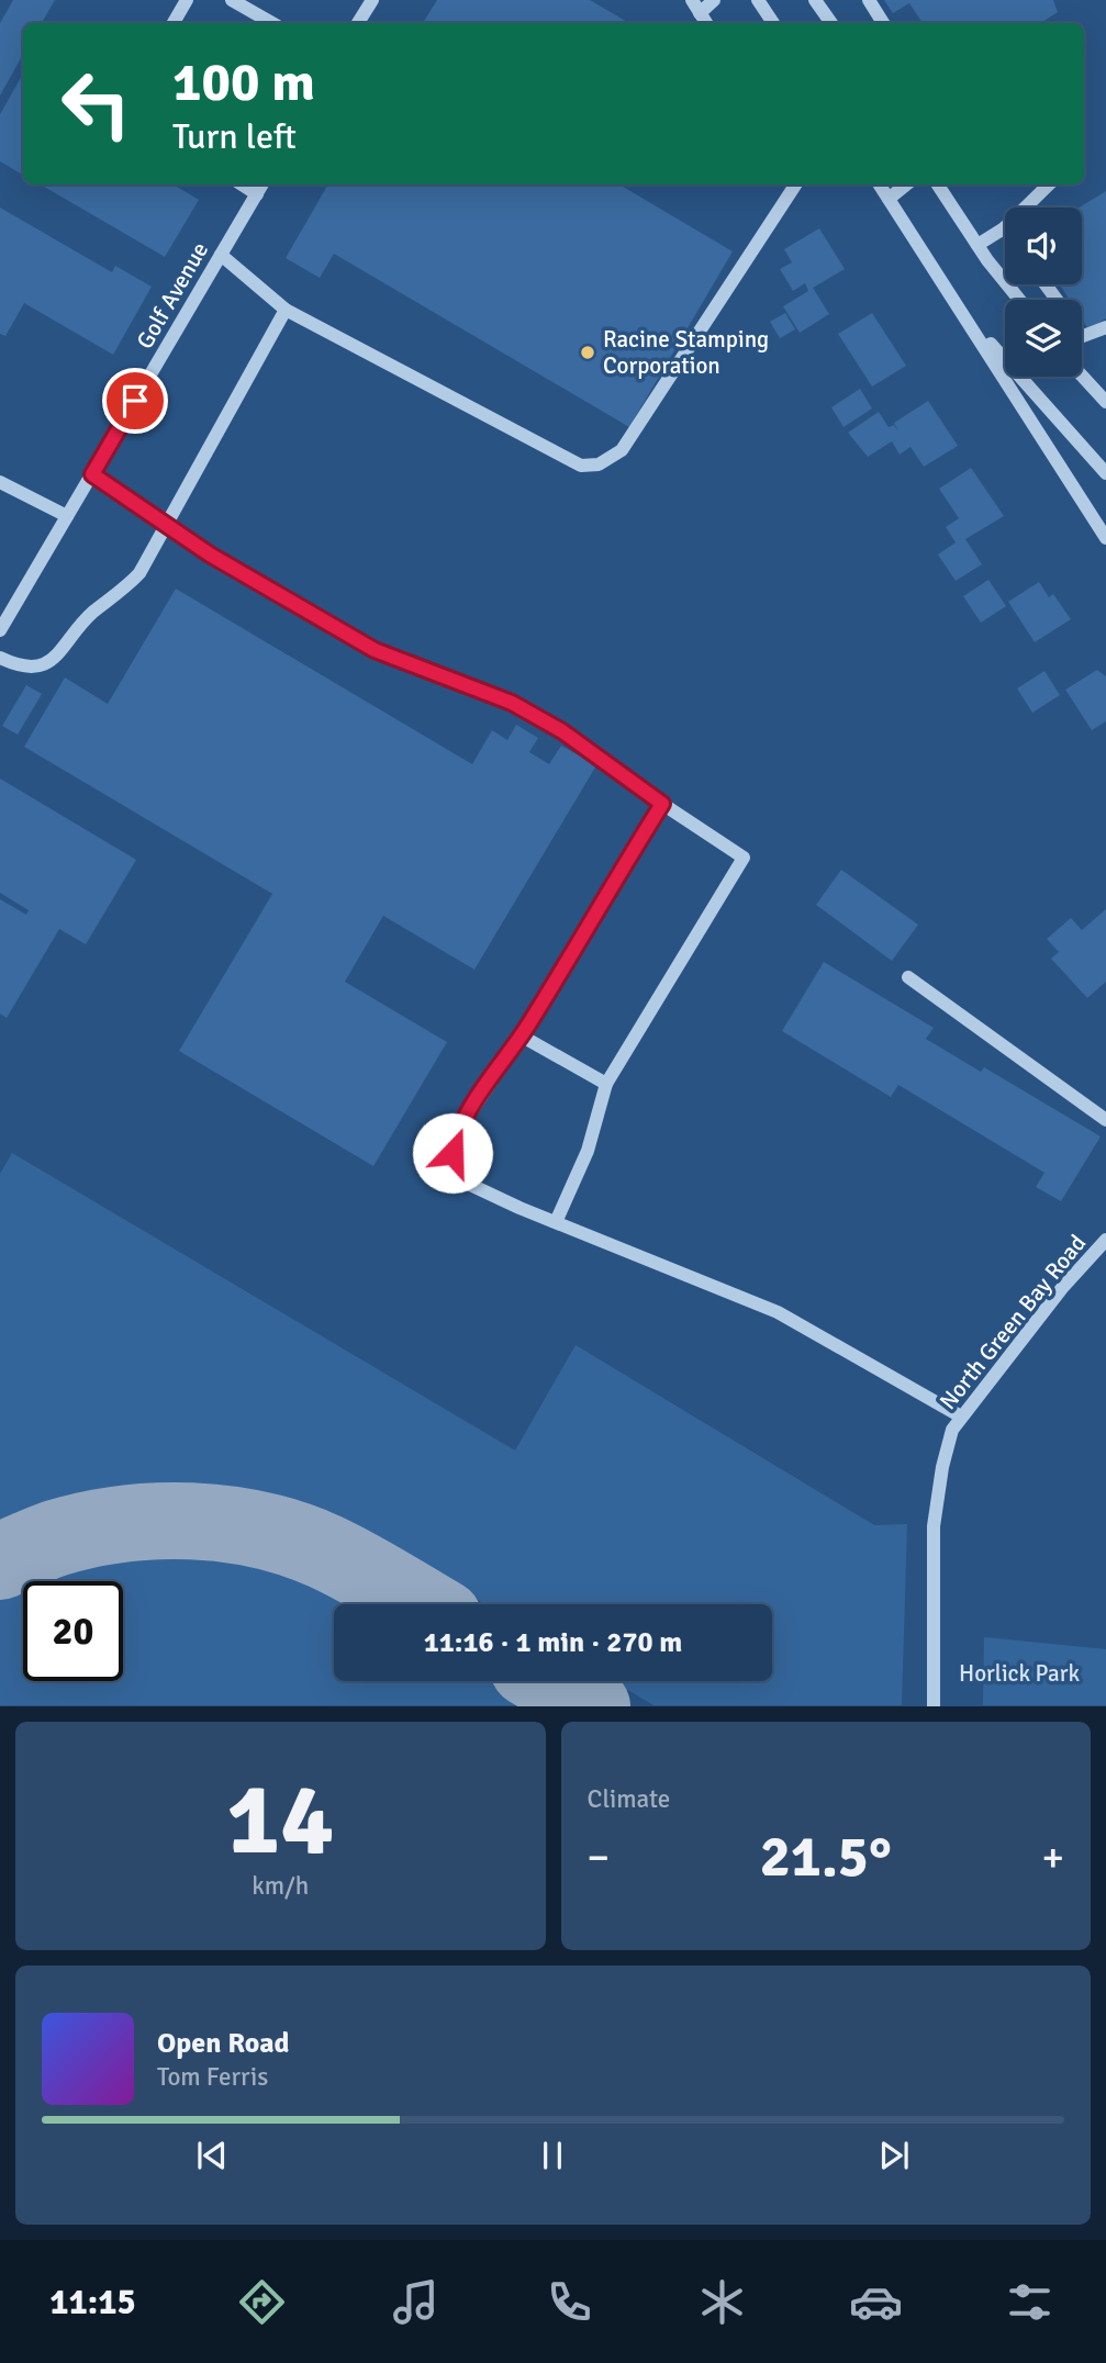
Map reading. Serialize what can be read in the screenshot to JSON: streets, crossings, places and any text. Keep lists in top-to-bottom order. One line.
{"streets":{"street":["Golf Avenue","North Green Bay Road"]},"parks":["Horlick Park"],"places":["Racine Stamping Corporation"],"page":{"turn":["100 m","Turn left"],"limit":"20","trip":"11:16 · 1 min · 270 m","tile":[["14","km/h"],"Climate"],"heat":["−","21.5°","+"],"song":["Open Road","Tom Ferris"],"tabs":"11:15"}}
